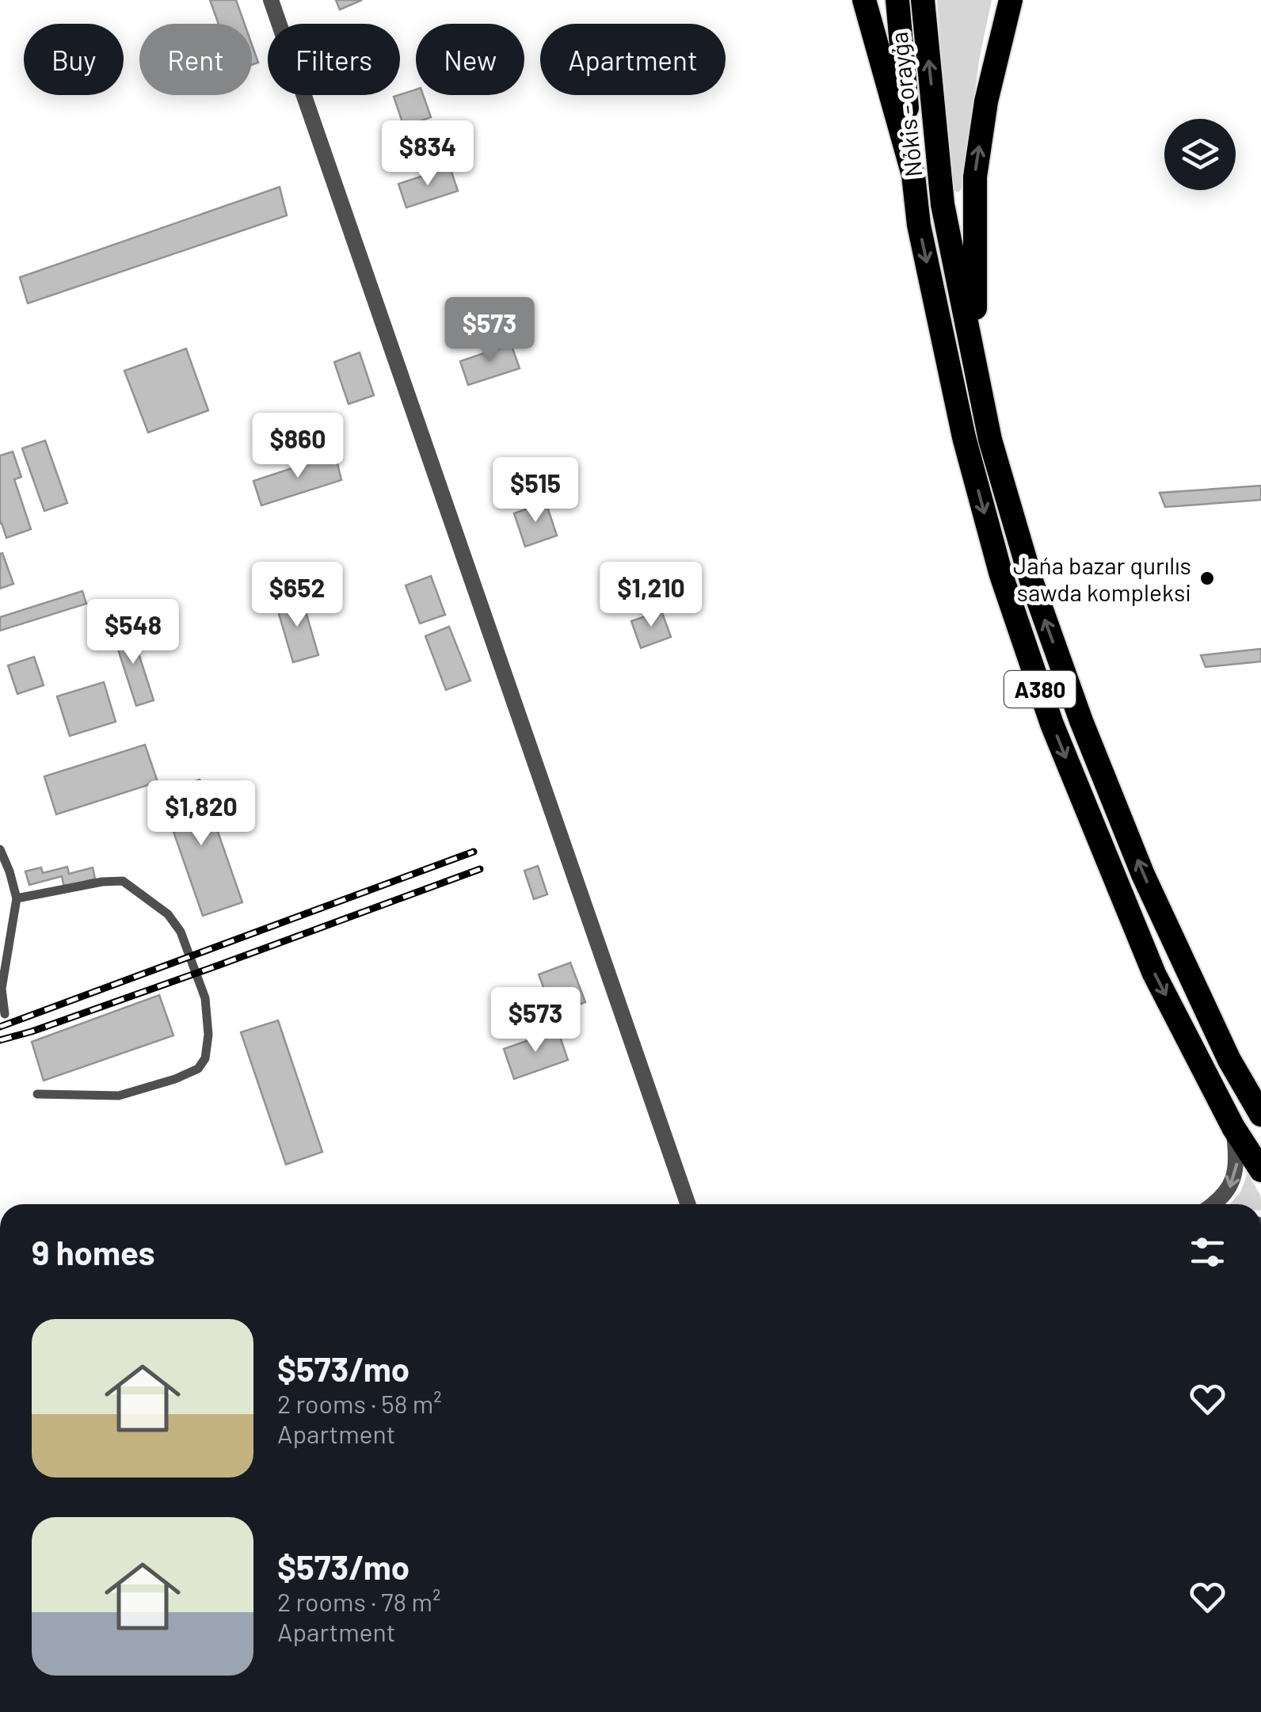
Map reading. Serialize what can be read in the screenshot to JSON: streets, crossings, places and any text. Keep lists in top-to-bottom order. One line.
{"streets":{"highway":["Nókis - orayǵa","A380"]},"crossings":[["Nókis - orayǵa","A380"]],"places":["Jańa bazar qurılıs sawda kompleksi"],"page":{"chip":["Buy","Rent","Filters","New","Apartment"],"price":["$834","$573","$860","$515","$652","$1,210","$548","$1,820","$573"],"heading":"9 homes","list":[{"name":"$573/mo","note":"2 rooms · 58 m² · Apartment"},{"name":"$573/mo","note":"2 rooms · 78 m² · Apartment"}]}}
